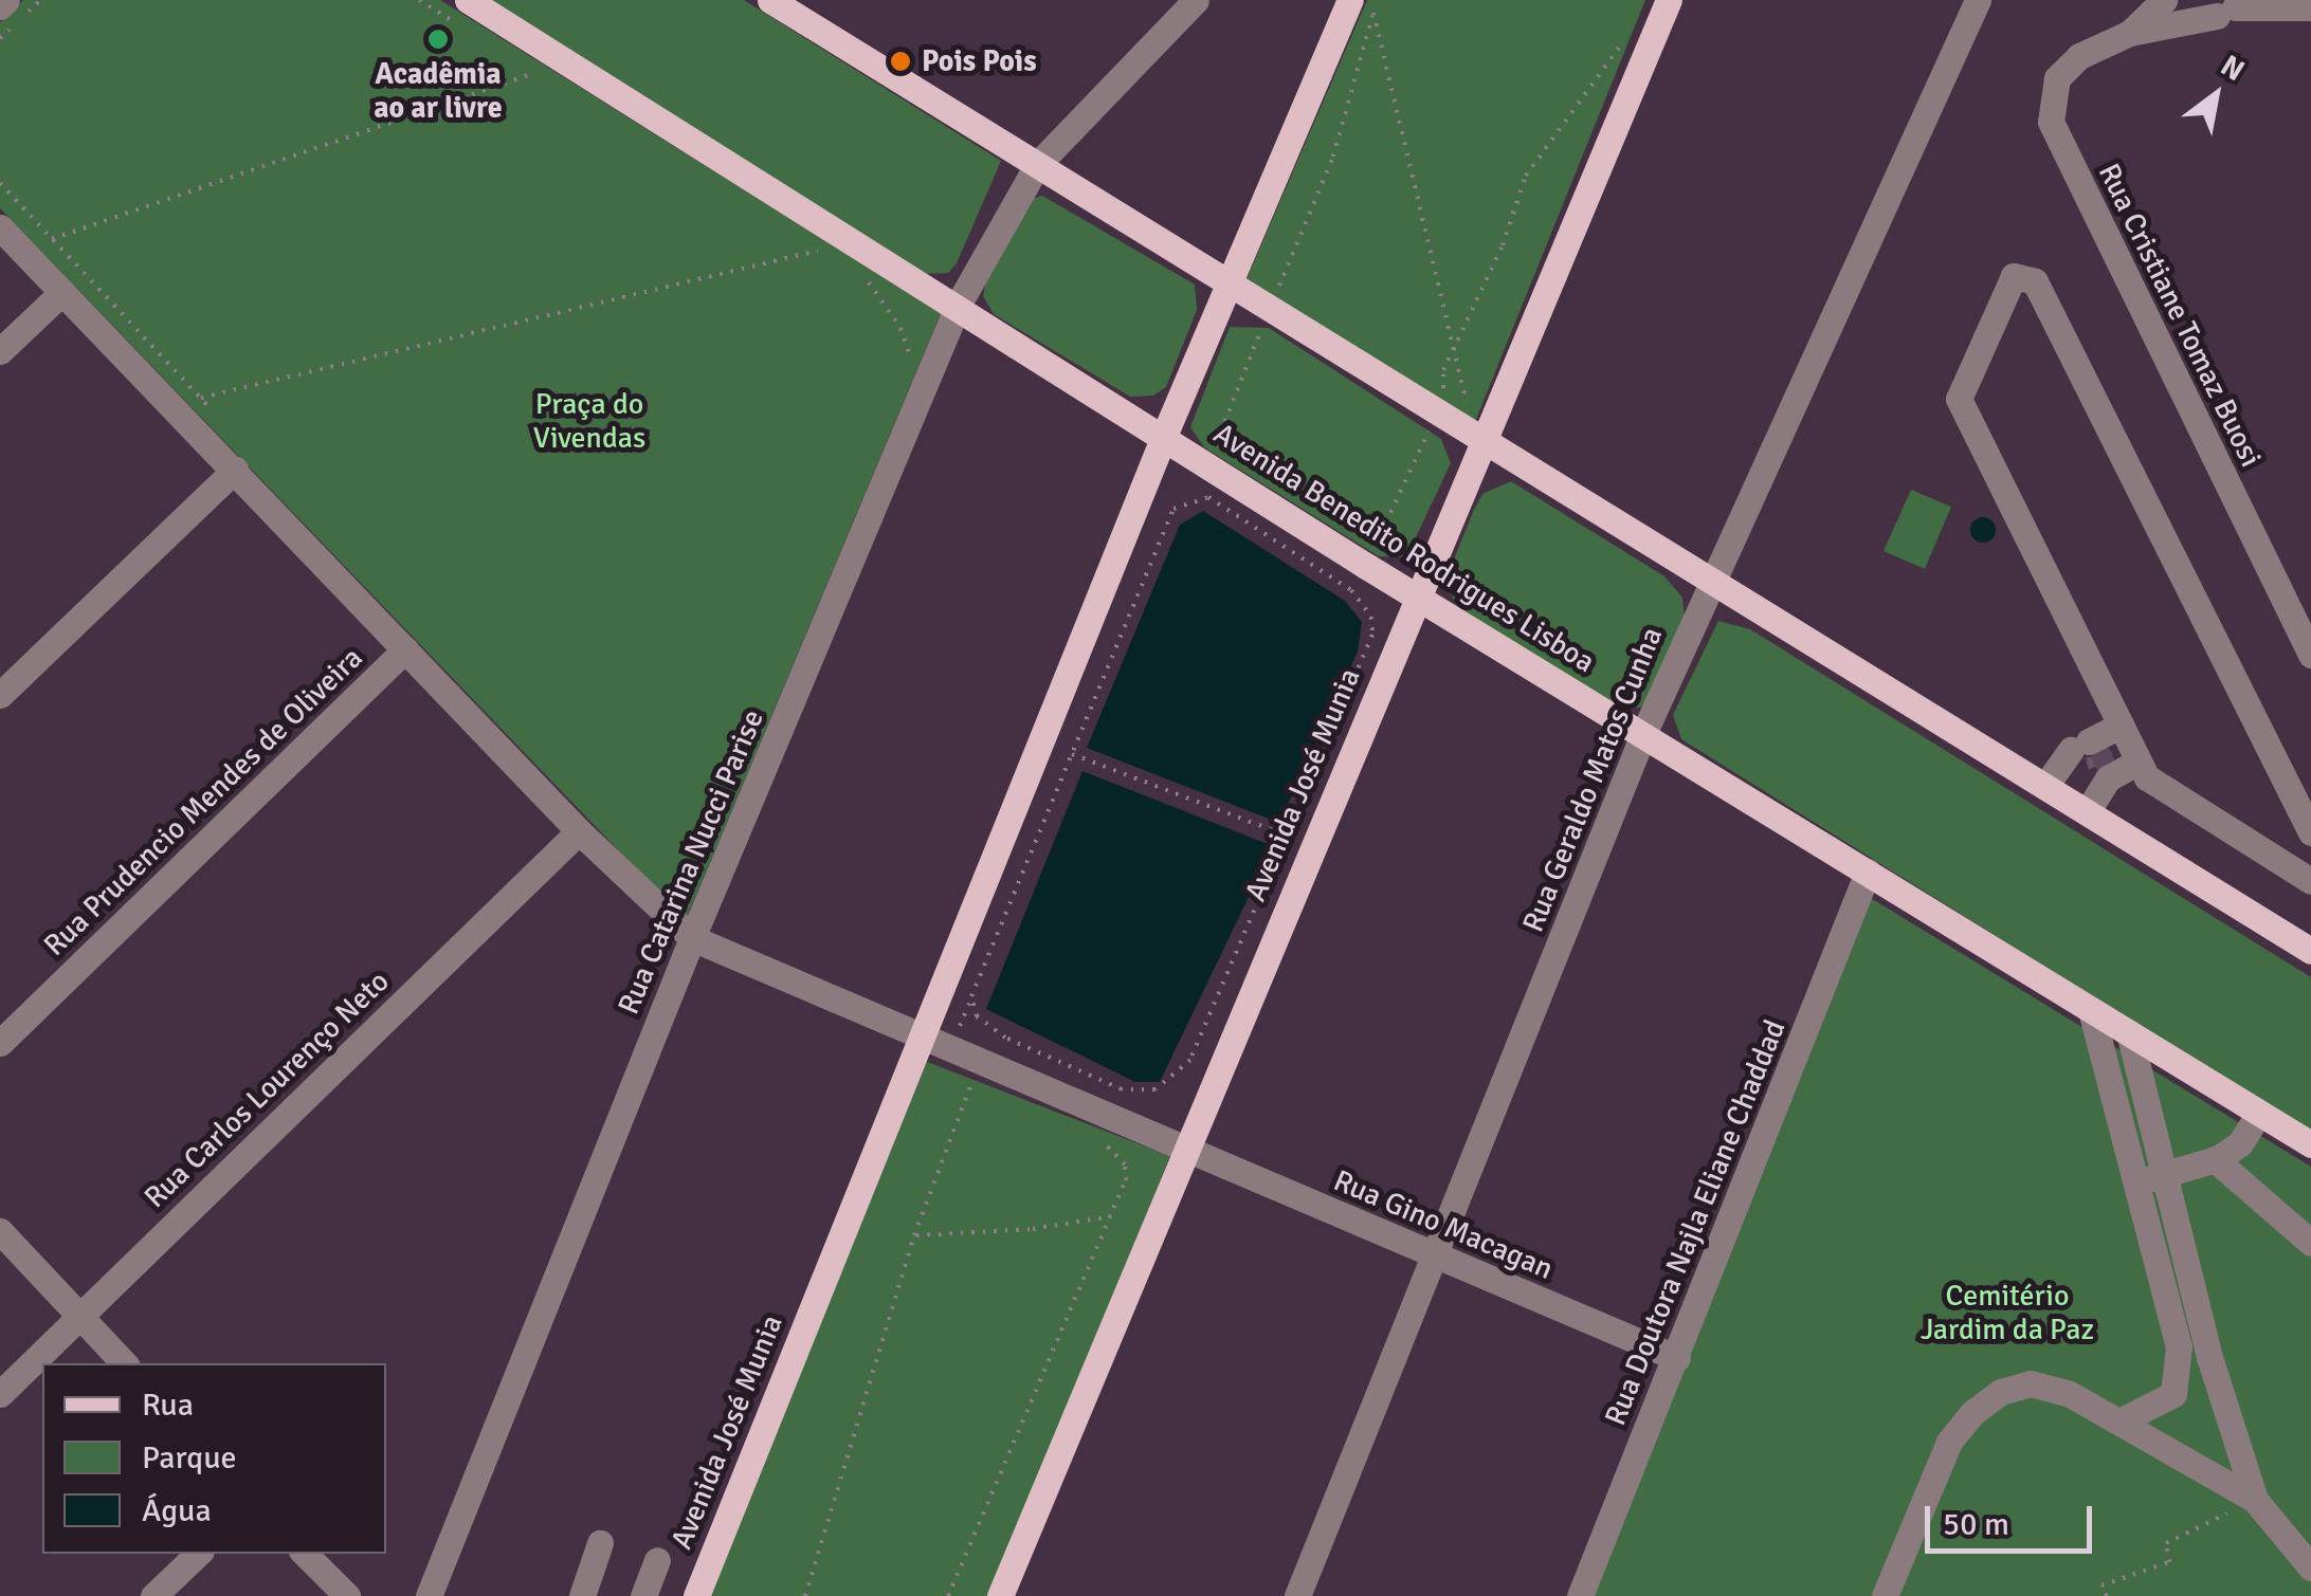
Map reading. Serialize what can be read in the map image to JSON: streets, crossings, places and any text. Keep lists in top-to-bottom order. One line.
{"streets":{"main road":["Avenida Benedito Rodrigues Lisboa","Avenida José Munia"],"street":["Rua Cristiane Tomaz Buosi","Rua Geraldo Matos Cunha","Rua Prudencio Mendes de Oliveira","Rua Catarina Nucci Parise","Rua Carlos Lourenço Neto","Rua Doutora Najla Eliane Chaddad","Rua Gino Macagan"]},"crossings":[["Avenida Benedito Rodrigues Lisboa","Rua Geraldo Matos Cunha"],["Avenida Benedito Rodrigues Lisboa","Avenida José Munia"],["Avenida Benedito Rodrigues Lisboa","Rua Catarina Nucci Parise"],["Avenida Benedito Rodrigues Lisboa","Rua Doutora Najla Eliane Chaddad"],["Rua Geraldo Matos Cunha","Rua Gino Macagan"],["Avenida José Munia","Rua Gino Macagan"],["Rua Prudencio Mendes de Oliveira","Rua Gino Macagan"],["Rua Catarina Nucci Parise","Rua Gino Macagan"],["Rua Carlos Lourenço Neto","Rua Gino Macagan"],["Rua Doutora Najla Eliane Chaddad","Rua Gino Macagan"]],"parks":["Praça do Vivendas","Cemitério Jardim da Paz"],"places":["Acadêmia ao ar livre","Pois Pois"],"legend":["Rua","Parque","Água"],"scale_bar":"50 m","north":"top right"}
